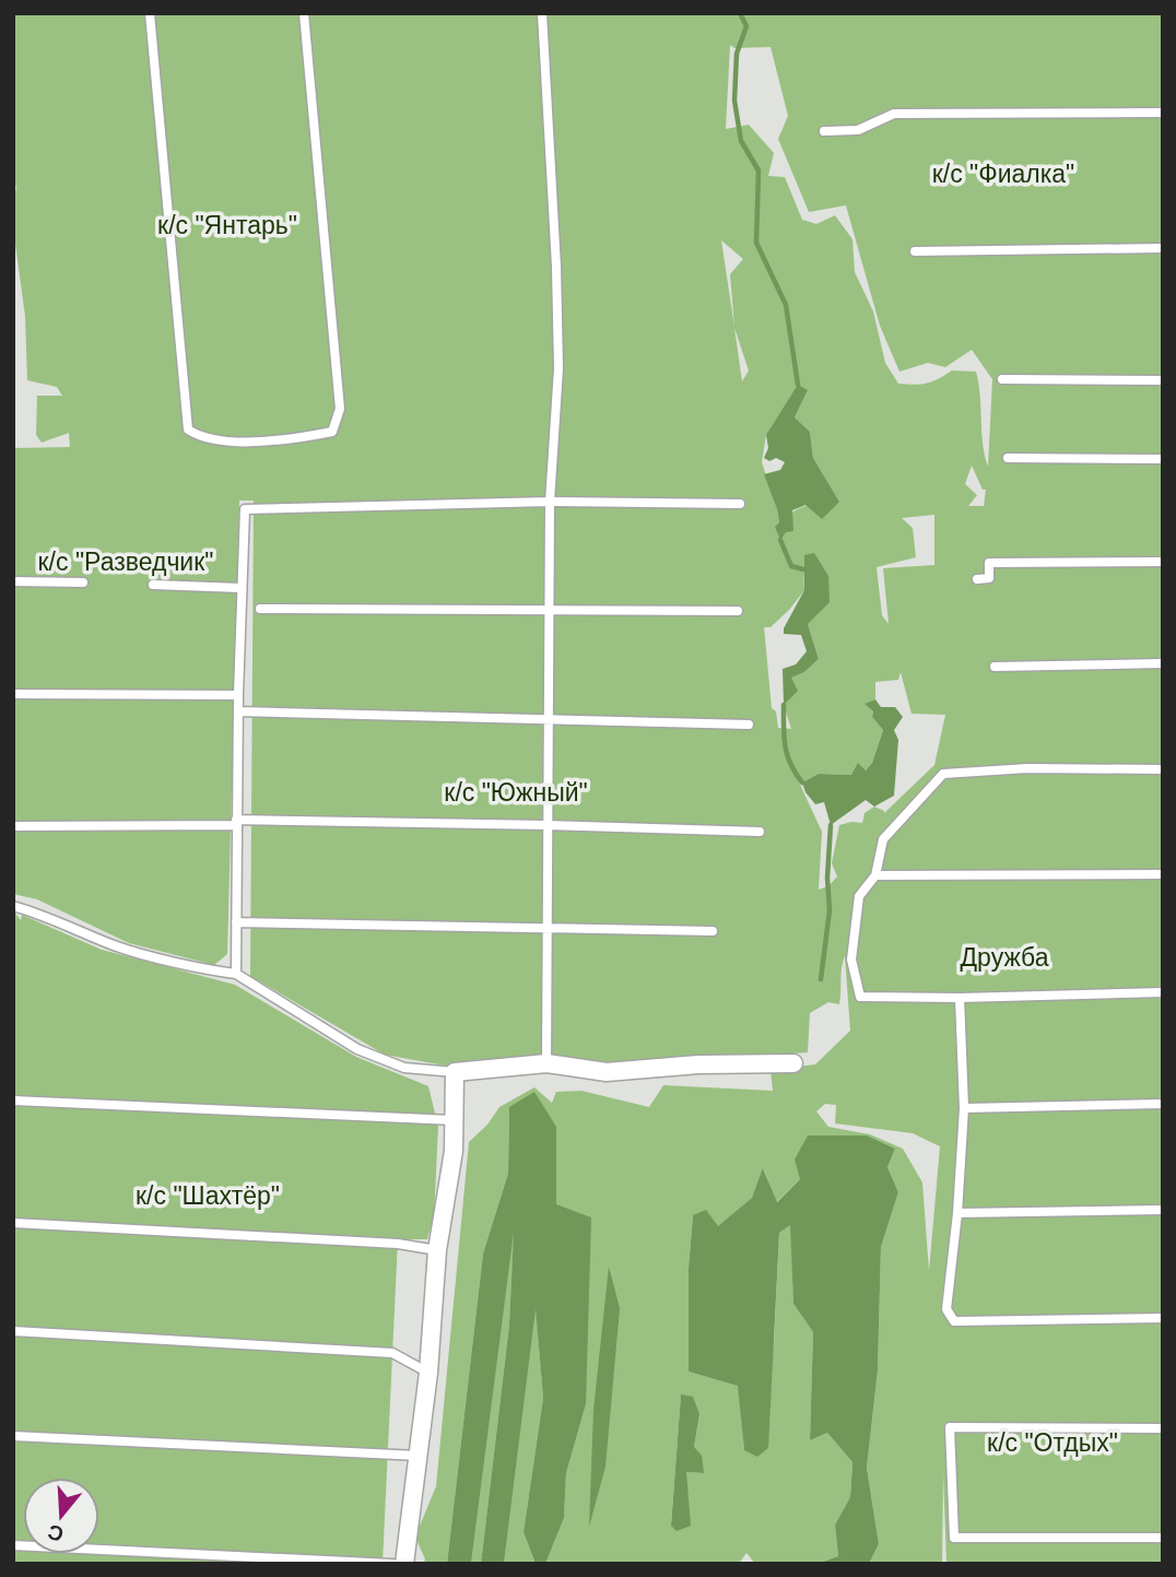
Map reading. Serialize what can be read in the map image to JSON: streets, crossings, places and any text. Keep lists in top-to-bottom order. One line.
{"parks":["к/с \"Фиалка\"","к/с \"Янтарь\"","к/с \"Разведчик\"","к/с \"Южный\"","Дружба","к/с \"Шахтёр\"","к/с \"Отдых\""],"north":"bottom"}
